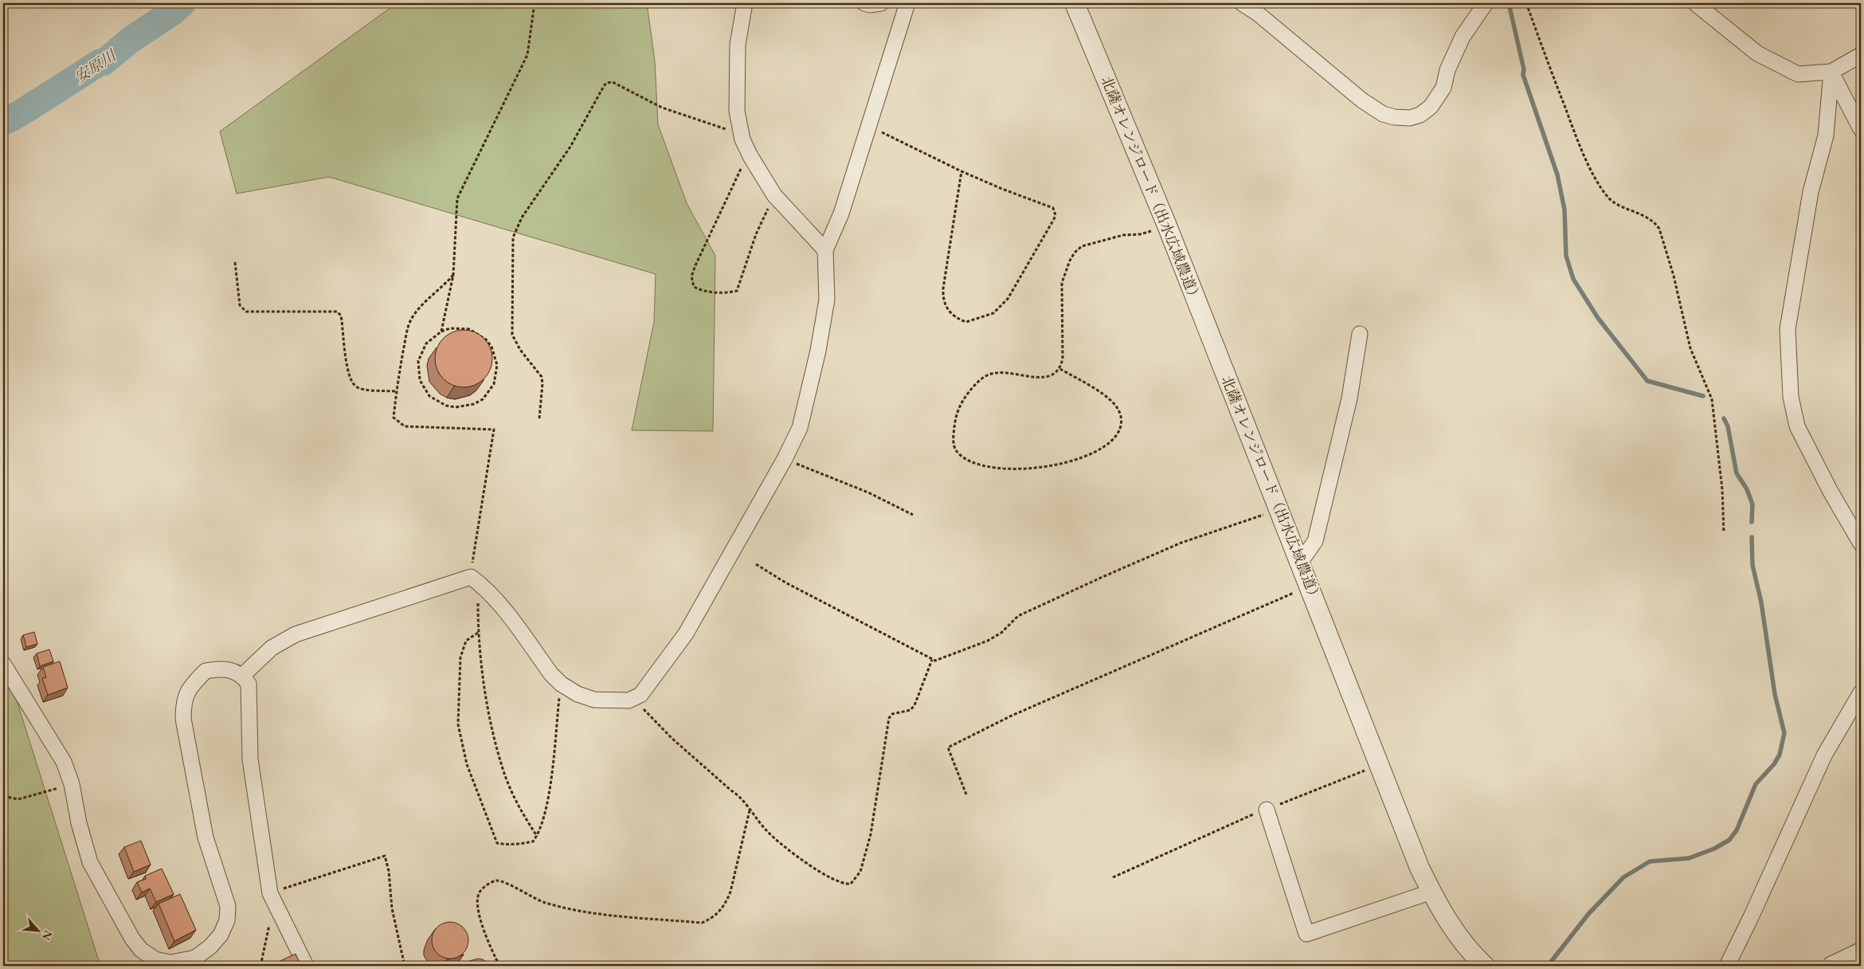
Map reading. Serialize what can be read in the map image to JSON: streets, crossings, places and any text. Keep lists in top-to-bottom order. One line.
{"streets":{"street":["北薩オレンジロード（出水広域農道）"]},"water":["安原川"],"north":"bottom right"}
